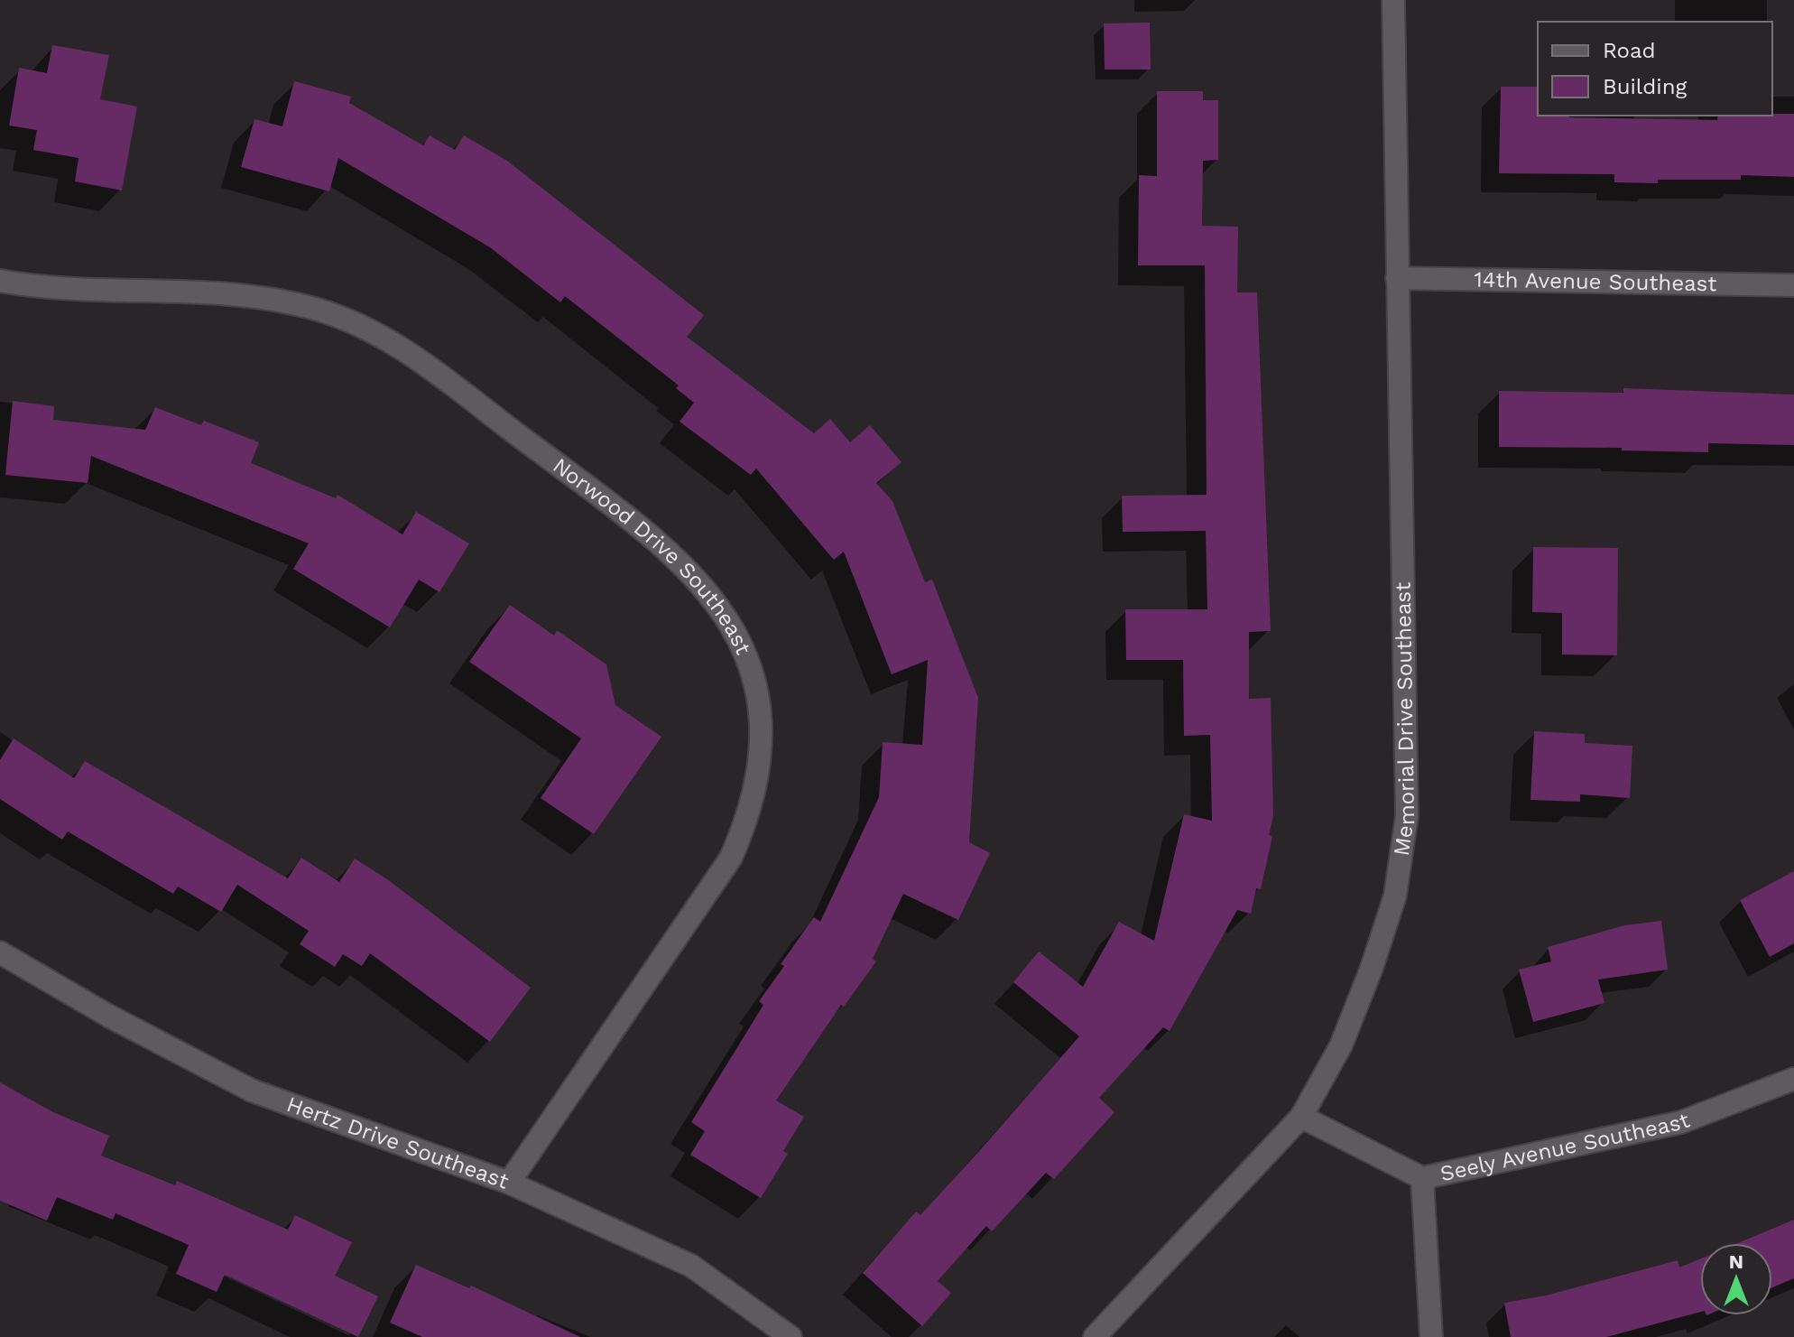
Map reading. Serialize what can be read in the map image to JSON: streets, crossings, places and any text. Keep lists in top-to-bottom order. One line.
{"streets":{"street":["14th Avenue Southeast","Norwood Drive Southeast","Memorial Drive Southeast","Hertz Drive Southeast","Seely Avenue Southeast"]},"crossings":[["14th Avenue Southeast","Memorial Drive Southeast"],["Norwood Drive Southeast","Hertz Drive Southeast"],["Memorial Drive Southeast","Seely Avenue Southeast"]],"legend":["Road","Building"],"north":"top"}
